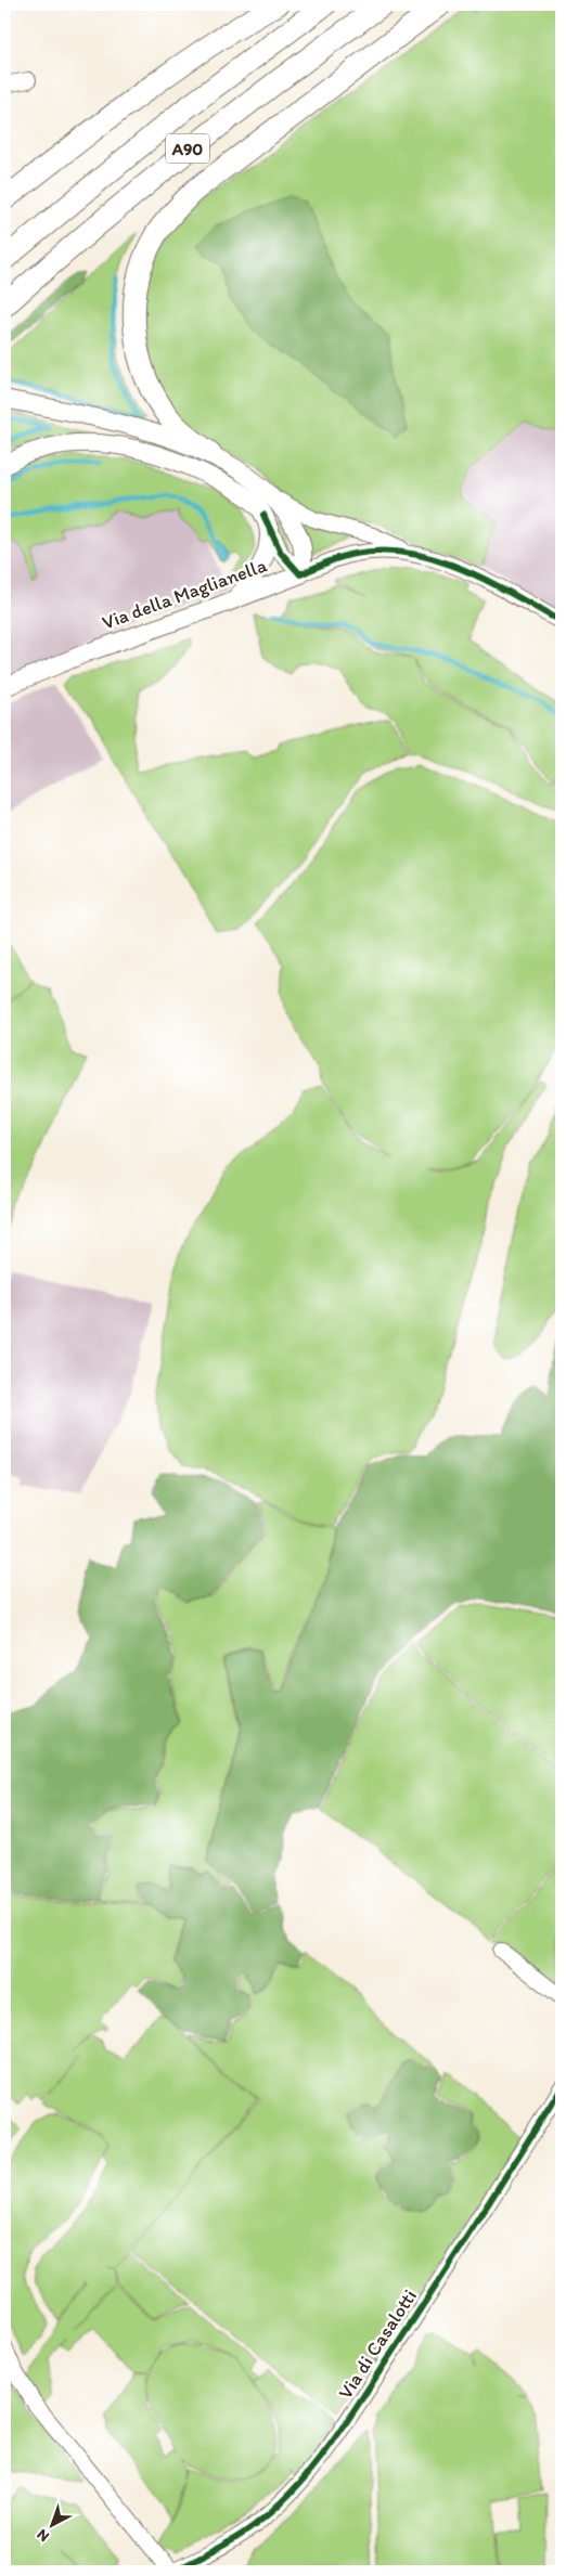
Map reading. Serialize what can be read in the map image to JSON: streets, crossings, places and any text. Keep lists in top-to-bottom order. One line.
{"streets":{"highway":["A90"],"main road":["Via della Maglianella"],"street":["Via di Casalotti"]},"north":"bottom left"}
